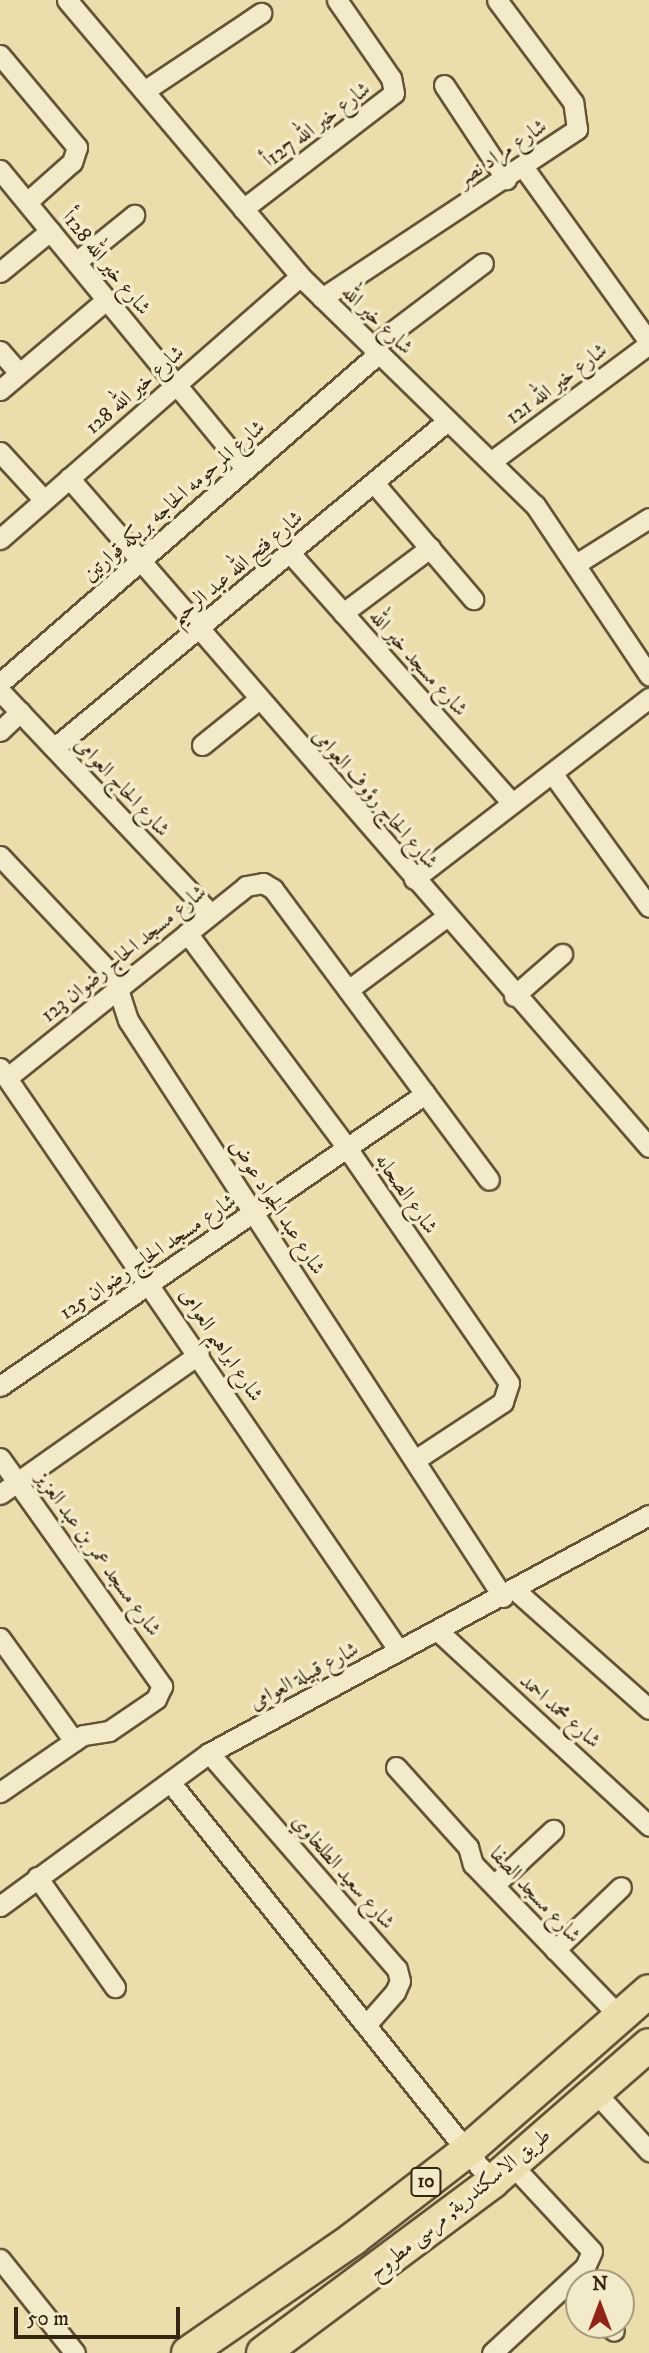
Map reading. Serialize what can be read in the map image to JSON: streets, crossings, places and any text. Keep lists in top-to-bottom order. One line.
{"streets":{"main road":["10","طريق الاسكندرية, مرسى مطروح"],"street":["شارع خير الله 127أ","شارع مراد نصر","شارع خير الله 128أ","شارع خير الله","شارع خير الله 121","شارع خير الله 128","شارع المرحومه الحاجه بريكه قوارتين","شارع فتح الله عبد الرحيم","شارع مسجد خير الله","شارع الحاج العوامى","شارع الحاج رؤوف العوامى","شارع مسجد الحاج رضوان 123","شارع الصحابه","شارع عبد الجواد عوض","شارع مسجد الحاج رضوان 125","شارع ابراهيم العوامى","شارع مسجد عمر بن عبد العزيز","شارع قبيلة العوامى","شارع محمد احمد","شارع سعيد الطلخاوي","شارع مسجد الصفا"]},"crossings":[["شارع خير الله 127أ","شارع خير الله"],["شارع مراد نصر","شارع خير الله"],["شارع خير الله 128أ","شارع خير الله 128"],["شارع خير الله 128أ","شارع المرحومه الحاجه بريكه قوارتين"],["شارع خير الله","شارع خير الله 121"],["شارع خير الله","شارع خير الله 128"],["شارع خير الله","شارع المرحومه الحاجه بريكه قوارتين"],["شارع خير الله","شارع فتح الله عبد الرحيم"],["شارع خير الله 128","شارع الحاج رؤوف العوامى"],["شارع المرحومه الحاجه بريكه قوارتين","شارع الحاج رؤوف العوامى"],["شارع فتح الله عبد الرحيم","شارع مسجد خير الله"],["شارع فتح الله عبد الرحيم","شارع الحاج العوامى"],["شارع فتح الله عبد الرحيم","شارع الحاج رؤوف العوامى"],["شارع الحاج العوامى","شارع مسجد الحاج رضوان 123"],["شارع مسجد الحاج رضوان 123","شارع الصحابه"],["شارع مسجد الحاج رضوان 123","شارع عبد الجواد عوض"],["شارع مسجد الحاج رضوان 123","شارع ابراهيم العوامى"],["شارع الصحابه","شارع عبد الجواد عوض"],["شارع الصحابه","شارع مسجد الحاج رضوان 125"],["شارع عبد الجواد عوض","شارع مسجد الحاج رضوان 125"],["شارع عبد الجواد عوض","شارع قبيلة العوامى"],["شارع مسجد الحاج رضوان 125","شارع ابراهيم العوامى"],["شارع ابراهيم العوامى","شارع قبيلة العوامى"],["شارع قبيلة العوامى","شارع محمد احمد"],["شارع قبيلة العوامى","شارع سعيد الطلخاوي"],["شارع مسجد الصفا","طريق الاسكندرية, مرسى مطروح"]],"scale_bar":"50 m","north":"top"}
